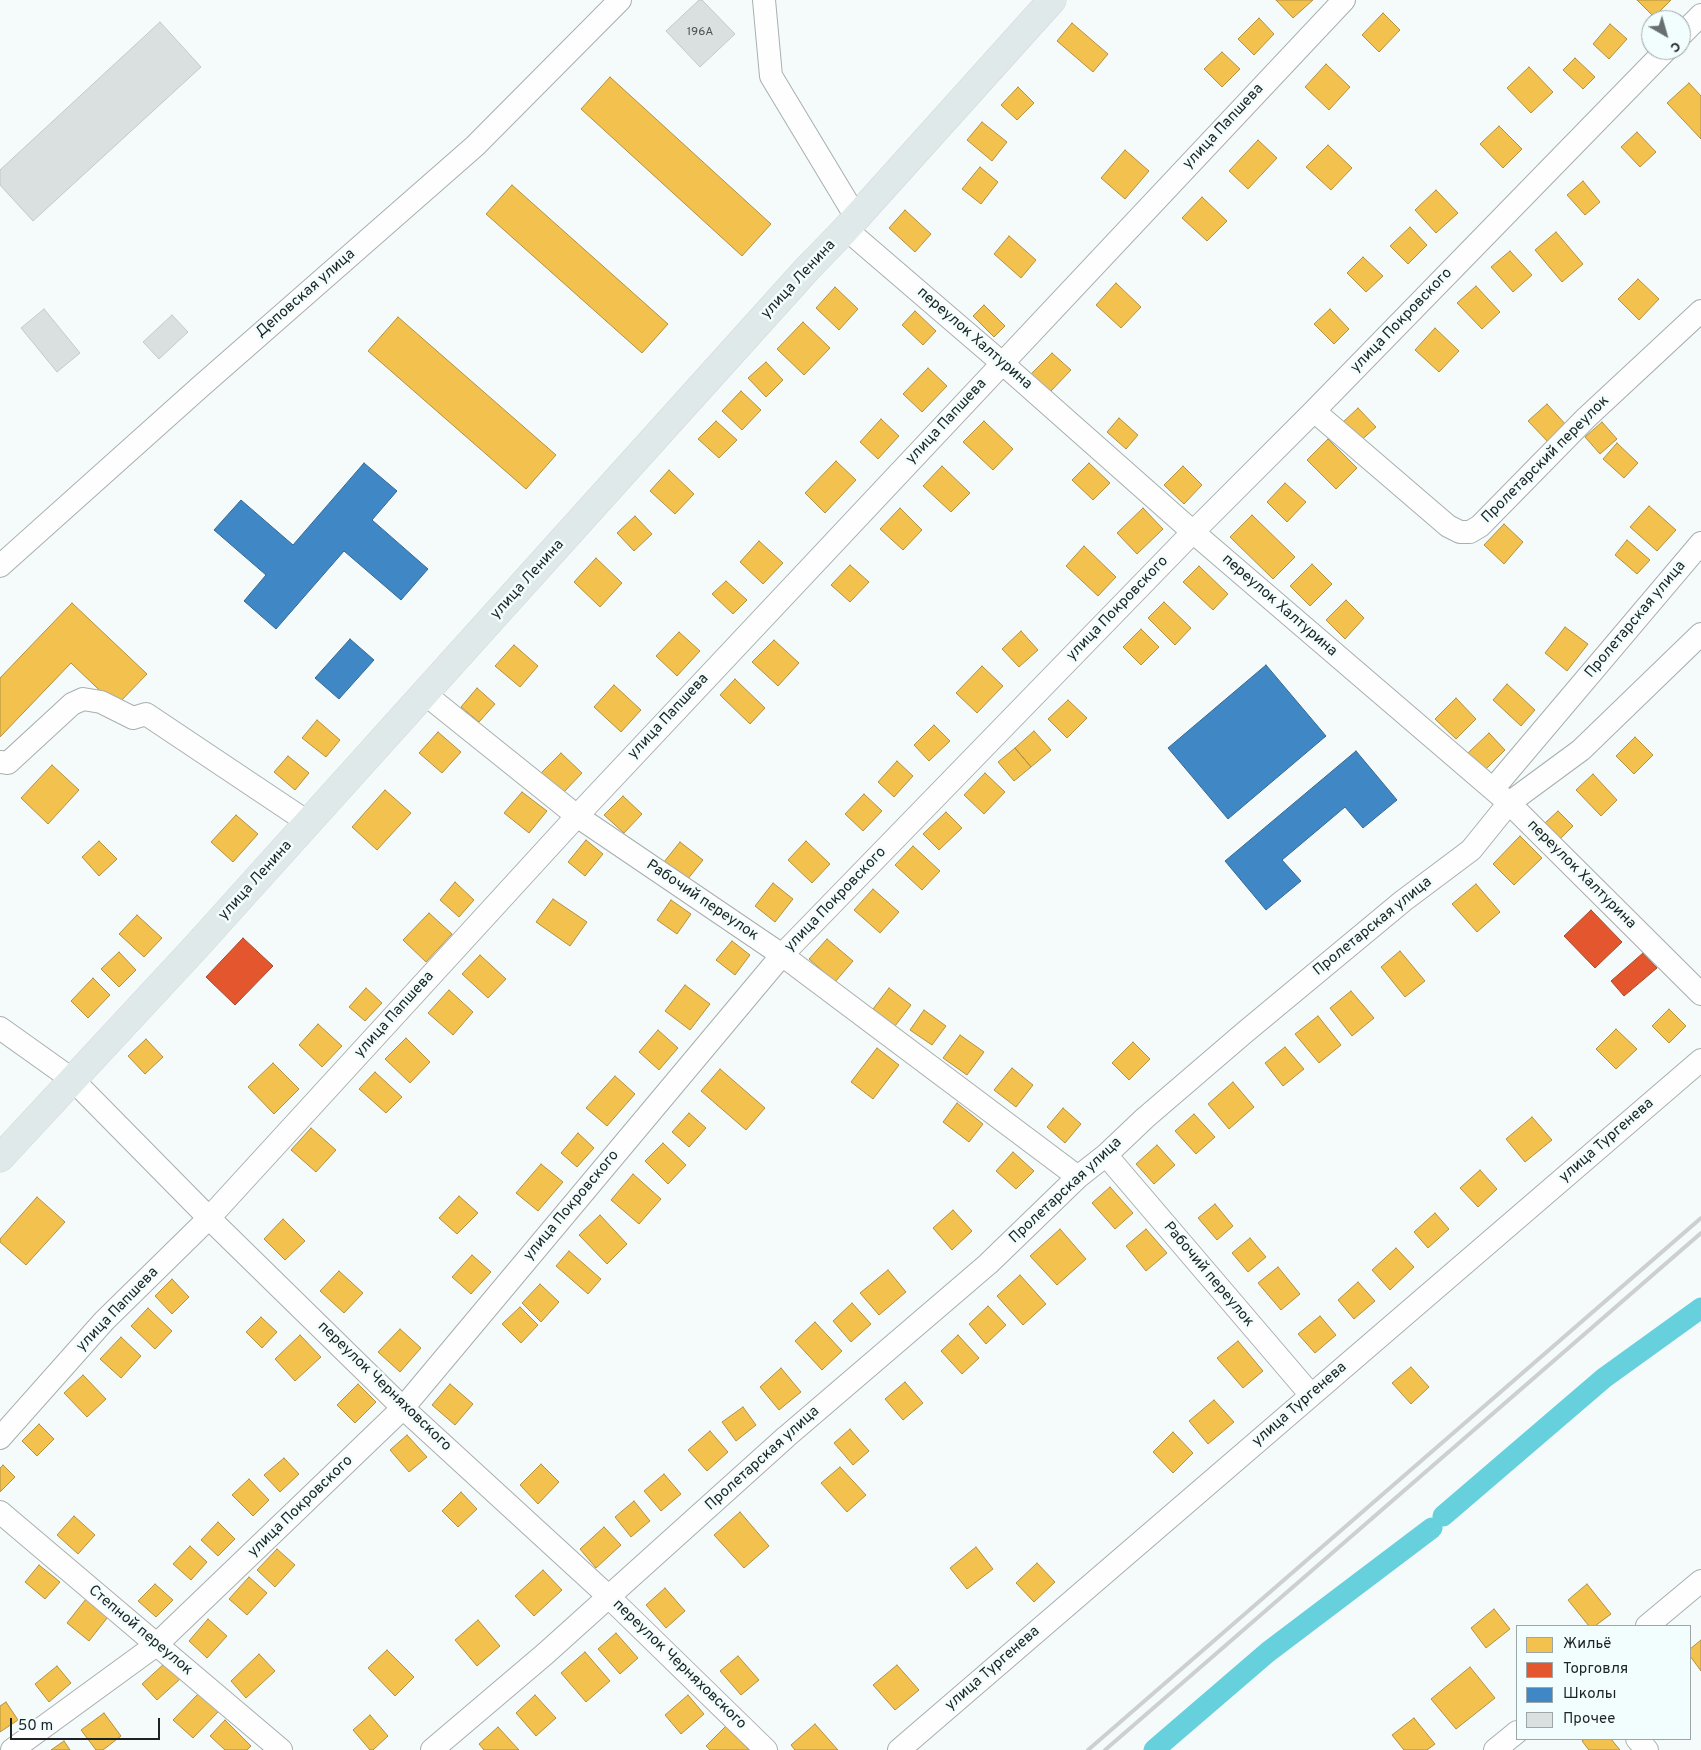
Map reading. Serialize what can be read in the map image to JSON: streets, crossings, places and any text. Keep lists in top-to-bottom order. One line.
{"streets":{"main road":["улица Ленина"],"street":["улица Папшева","Деповская улица","улица Покровского","переулок Халтурина","Пролетарский переулок","Пролетарская улица","Рабочий переулок","улица Тургенева","переулок Черняховского","Степной переулок"]},"crossings":[["улица Папшева","переулок Халтурина"],["улица Папшева","Рабочий переулок"],["улица Папшева","переулок Черняховского"],["улица Ленина","переулок Халтурина"],["улица Ленина","Рабочий переулок"],["улица Ленина","переулок Черняховского"],["улица Покровского","переулок Халтурина"],["улица Покровского","Пролетарский переулок"],["улица Покровского","Рабочий переулок"],["улица Покровского","переулок Черняховского"],["улица Покровского","Степной переулок"],["переулок Халтурина","Пролетарская улица"],["Пролетарская улица","Рабочий переулок"],["Пролетарская улица","переулок Черняховского"],["Рабочий переулок","улица Тургенева"]],"house_numbers":["196А"],"legend":["Жильё","Торговля","Школы","Прочее"],"scale_bar":"50 m","north":"bottom right"}
